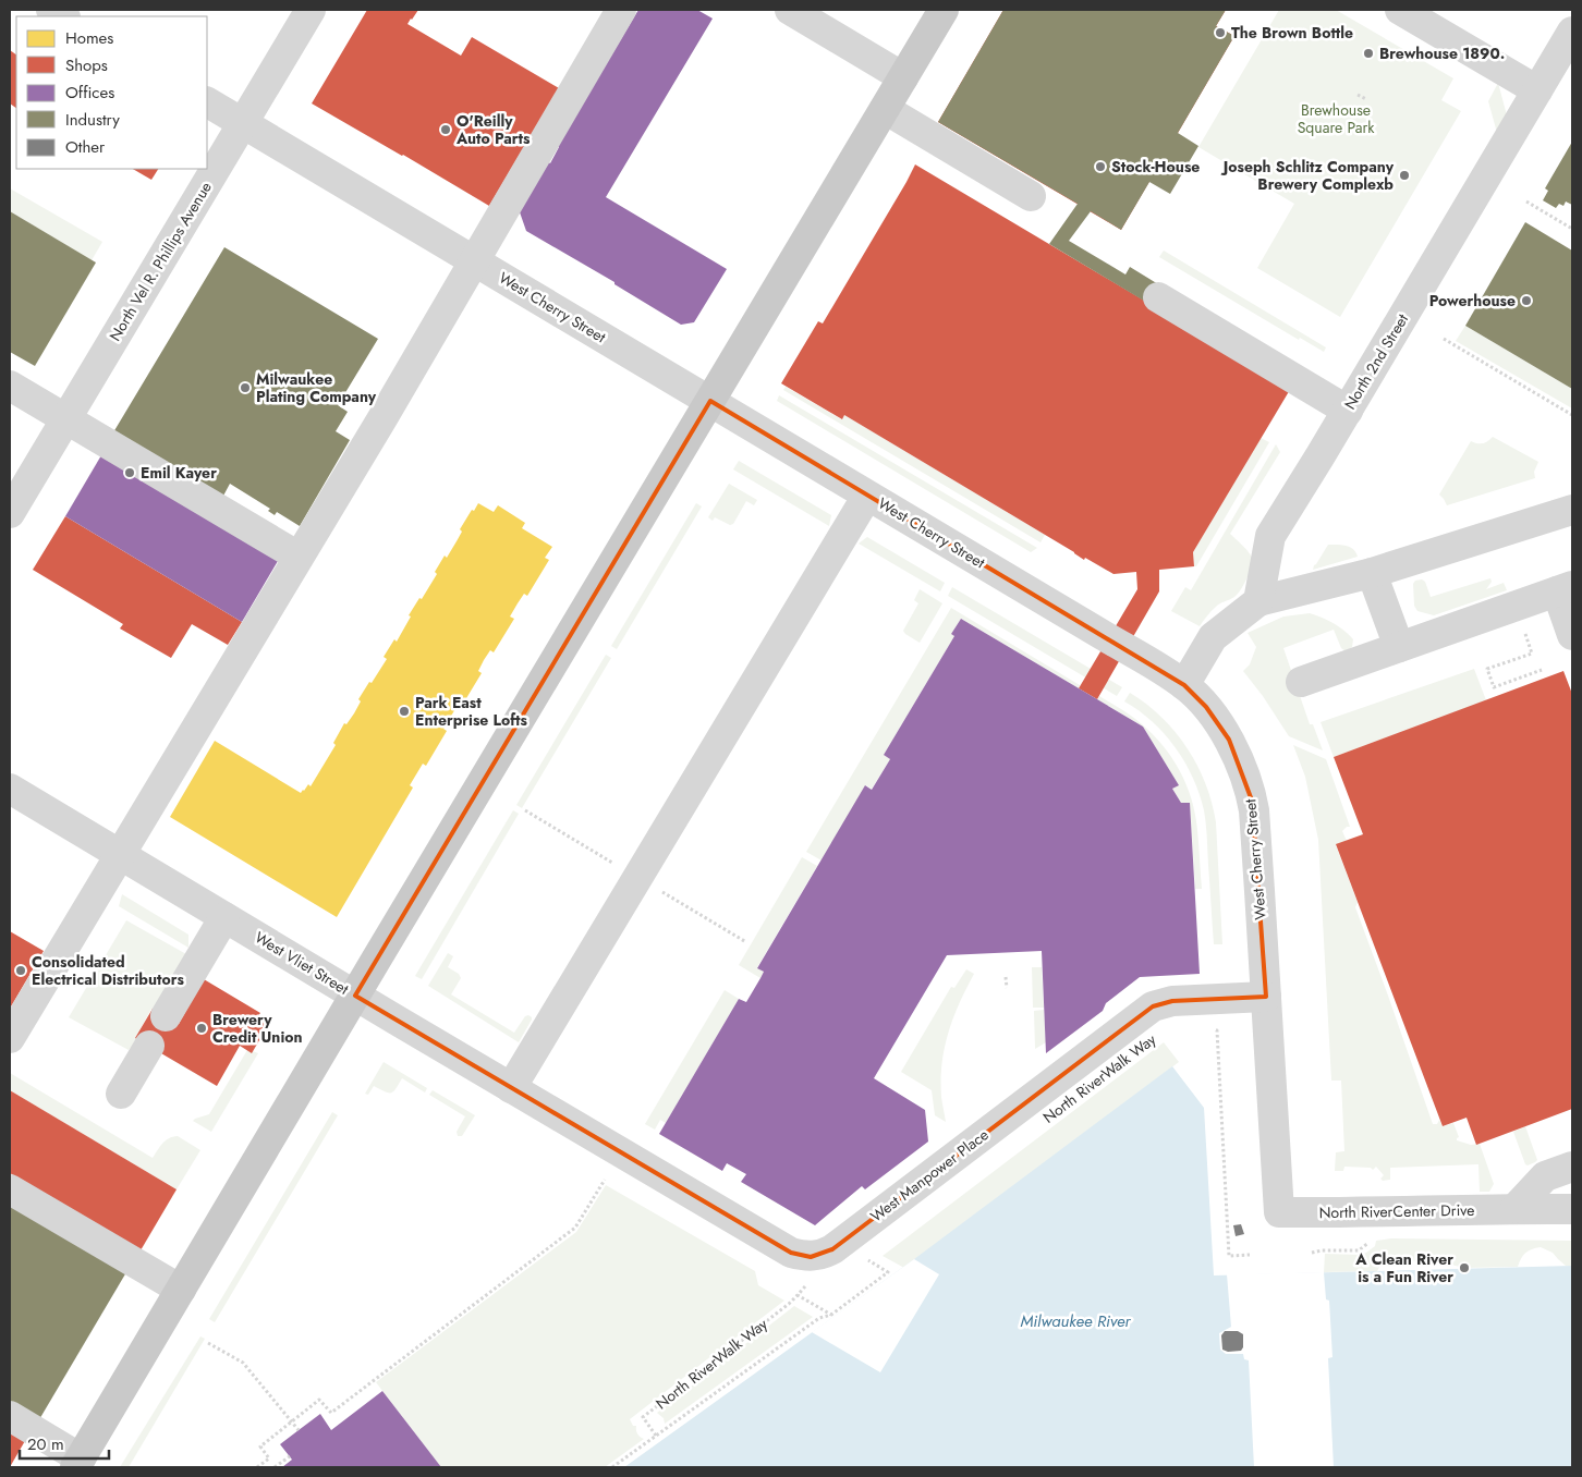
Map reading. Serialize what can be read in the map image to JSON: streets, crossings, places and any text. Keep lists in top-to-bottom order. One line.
{"streets":{"street":["North Vel R. Phillips Avenue","West Cherry Street","North 2nd Street","West Vliet Street","West Manpower Place","North RiverCenter Drive"],"path":["North RiverWalk Way"]},"crossings":[["North Vel R. Phillips Avenue","West Cherry Street"],["West Cherry Street","West Manpower Place"],["West Cherry Street","North RiverCenter Drive"],["West Vliet Street","West Manpower Place"]],"water":["Milwaukee River"],"parks":["Brewhouse Square Park"],"places":["The Brown Bottle","Brewhouse 1890.","O'Reilly Auto Parts","Stock-House","Joseph Schlitz Company Brewery Complexb","Powerhouse","Milwaukee Plating Company","Emil Kayer","Park East Enterprise Lofts","Consolidated Electrical Distributors","Brewery Credit Union","A Clean River is a Fun River"],"legend":["Homes","Shops","Offices","Industry","Other"],"scale_bar":"20 m"}
